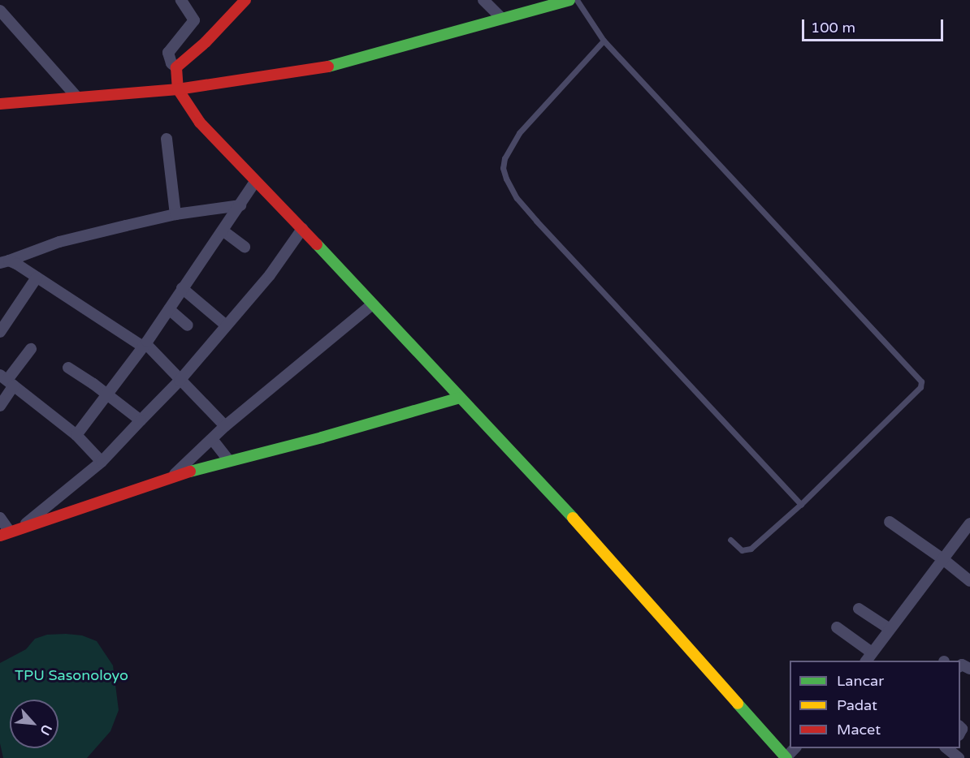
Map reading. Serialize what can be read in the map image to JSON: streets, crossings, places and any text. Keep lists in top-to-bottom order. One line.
{"parks":["TPU Sasonoloyo"],"legend":["Lancar","Padat","Macet"],"scale_bar":"100 m","north":"bottom right"}
